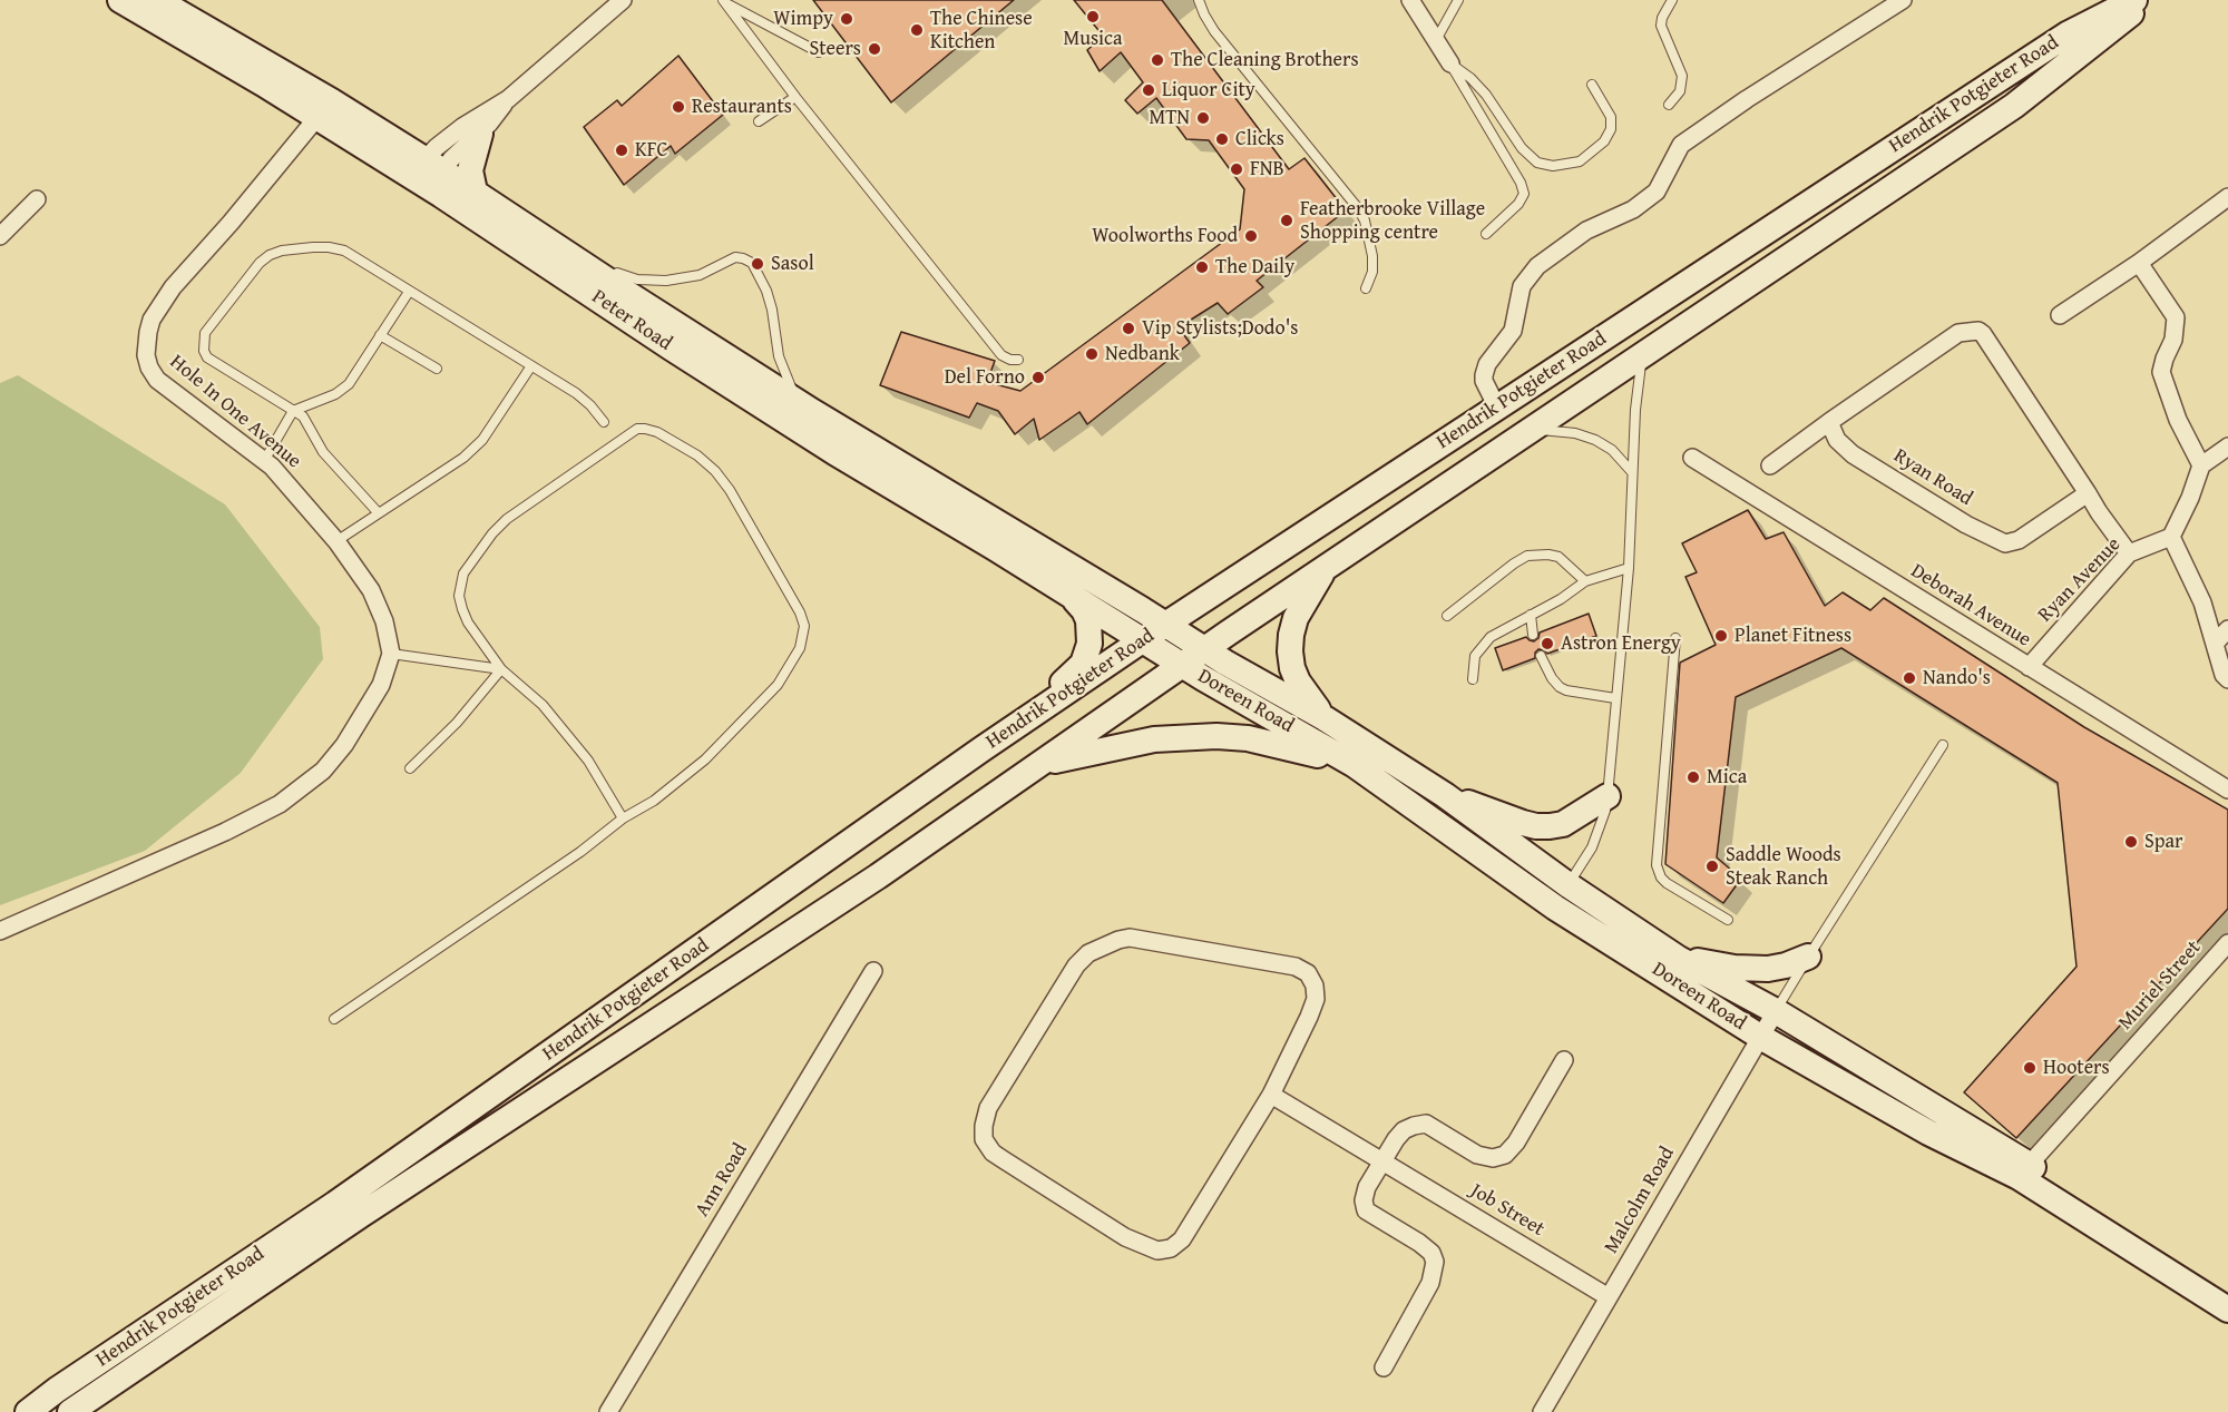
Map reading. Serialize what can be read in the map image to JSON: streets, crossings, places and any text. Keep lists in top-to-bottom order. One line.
{"streets":{"main road":["Hendrik Potgieter Road","Peter Road","Doreen Road"],"street":["Hole In One Avenue","Ryan Road","Ryan Avenue","Deborah Avenue","Muriel Street","Ann Road","Malcolm Road","Job Street"]},"crossings":[["Hendrik Potgieter Road","Peter Road"],["Hendrik Potgieter Road","Doreen Road"],["Peter Road","Hole In One Avenue"],["Peter Road","Doreen Road"],["Ryan Avenue","Deborah Avenue"],["Doreen Road","Muriel Street"],["Doreen Road","Malcolm Road"],["Malcolm Road","Job Street"]],"places":["Musica","Wimpy","The Chinese Kitchen","Steers","The Cleaning Brothers","Liquor City","Restaurants","MTN","Clicks","KFC","FNB","Featherbrooke Village Shopping centre","Woolworths Food","Sasol","The Daily","Vip Stylists;Dodo's","Nedbank","Del Forno","Planet Fitness","Astron Energy","Nando's","Mica","Spar","Saddle Woods Steak Ranch","Hooters"]}
